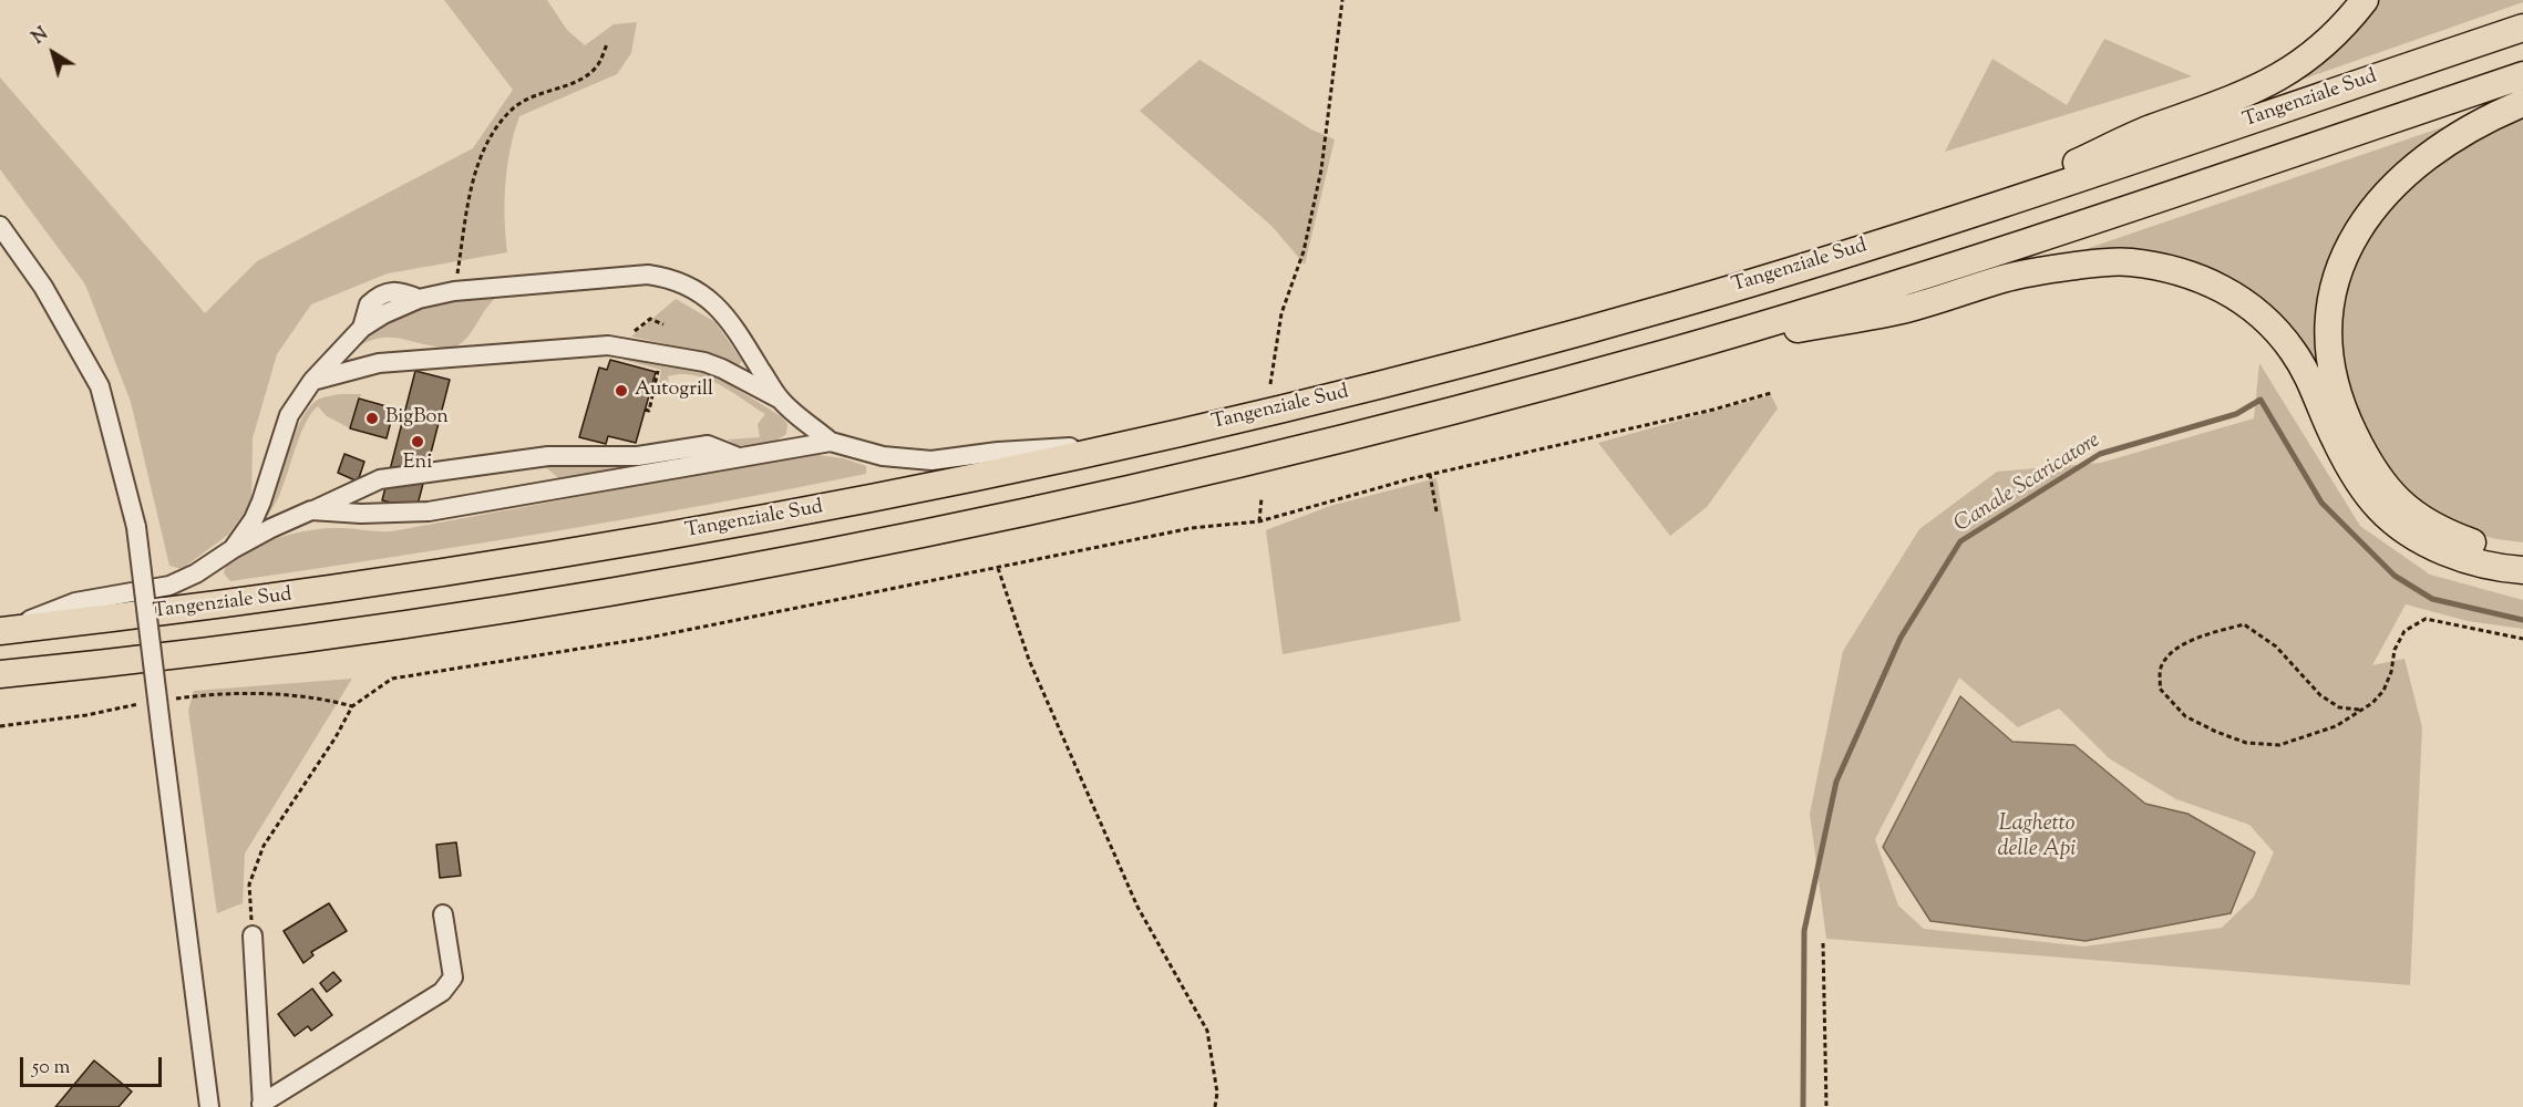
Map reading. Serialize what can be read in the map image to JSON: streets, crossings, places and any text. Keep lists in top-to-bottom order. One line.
{"streets":{"highway":["Tangenziale Sud"]},"water":["Canale Scaricatore","Laghetto delle Api"],"places":["Autogrill","BigBon","Eni"],"scale_bar":"50 m","north":"top left"}
